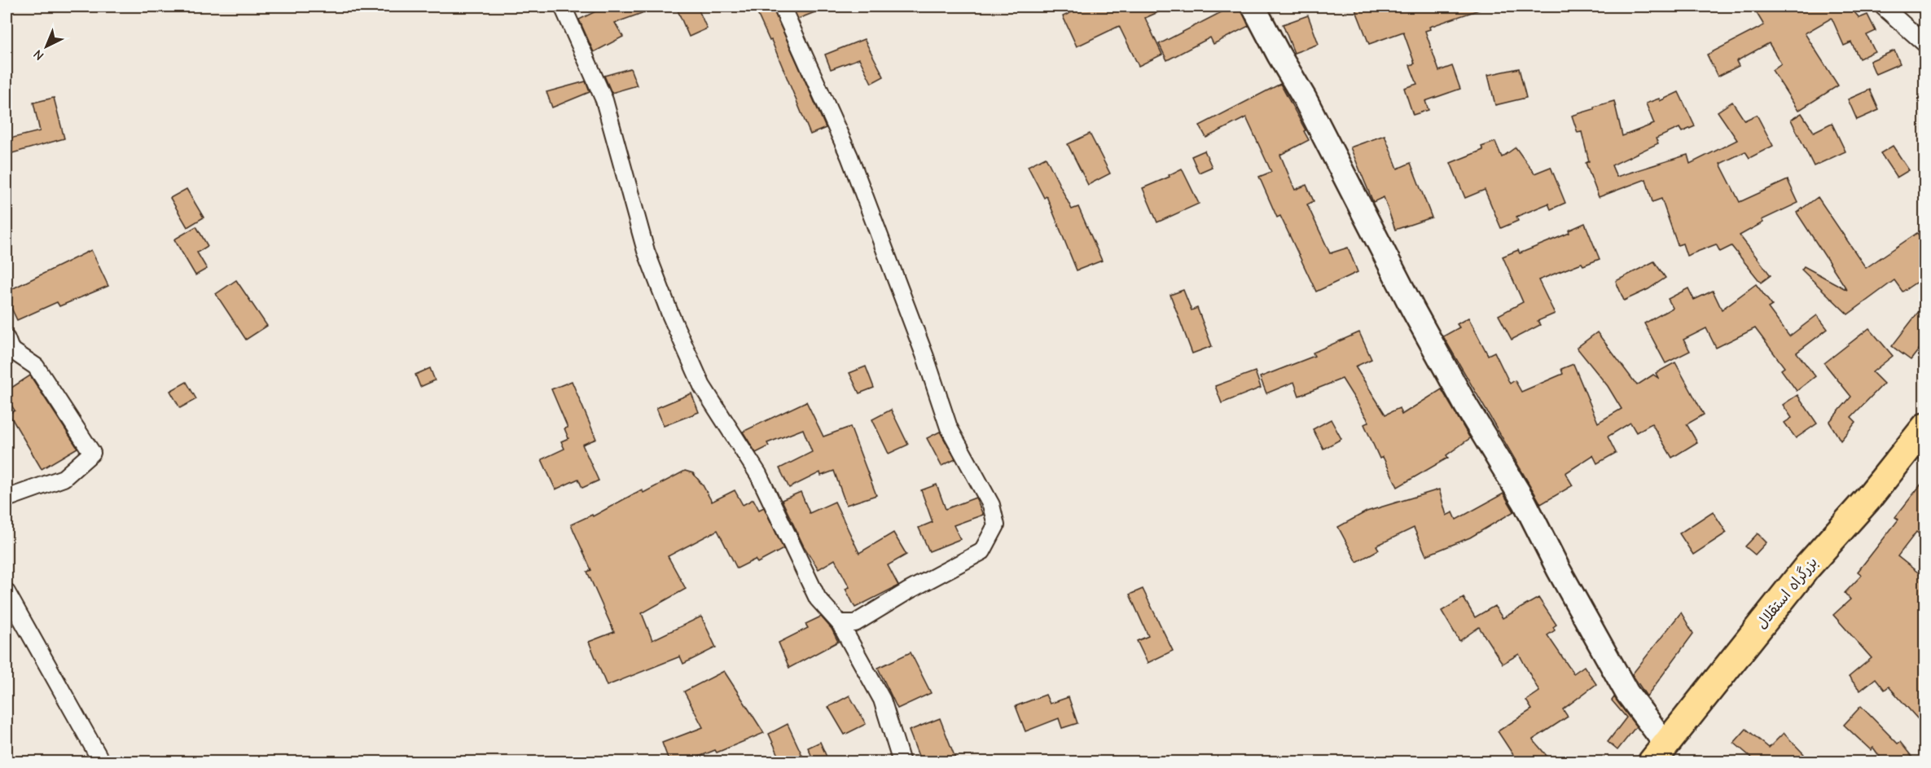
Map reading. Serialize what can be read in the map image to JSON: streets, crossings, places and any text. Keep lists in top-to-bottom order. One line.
{"streets":{"highway":["بزرگراه استقلال"]},"north":"bottom left"}
